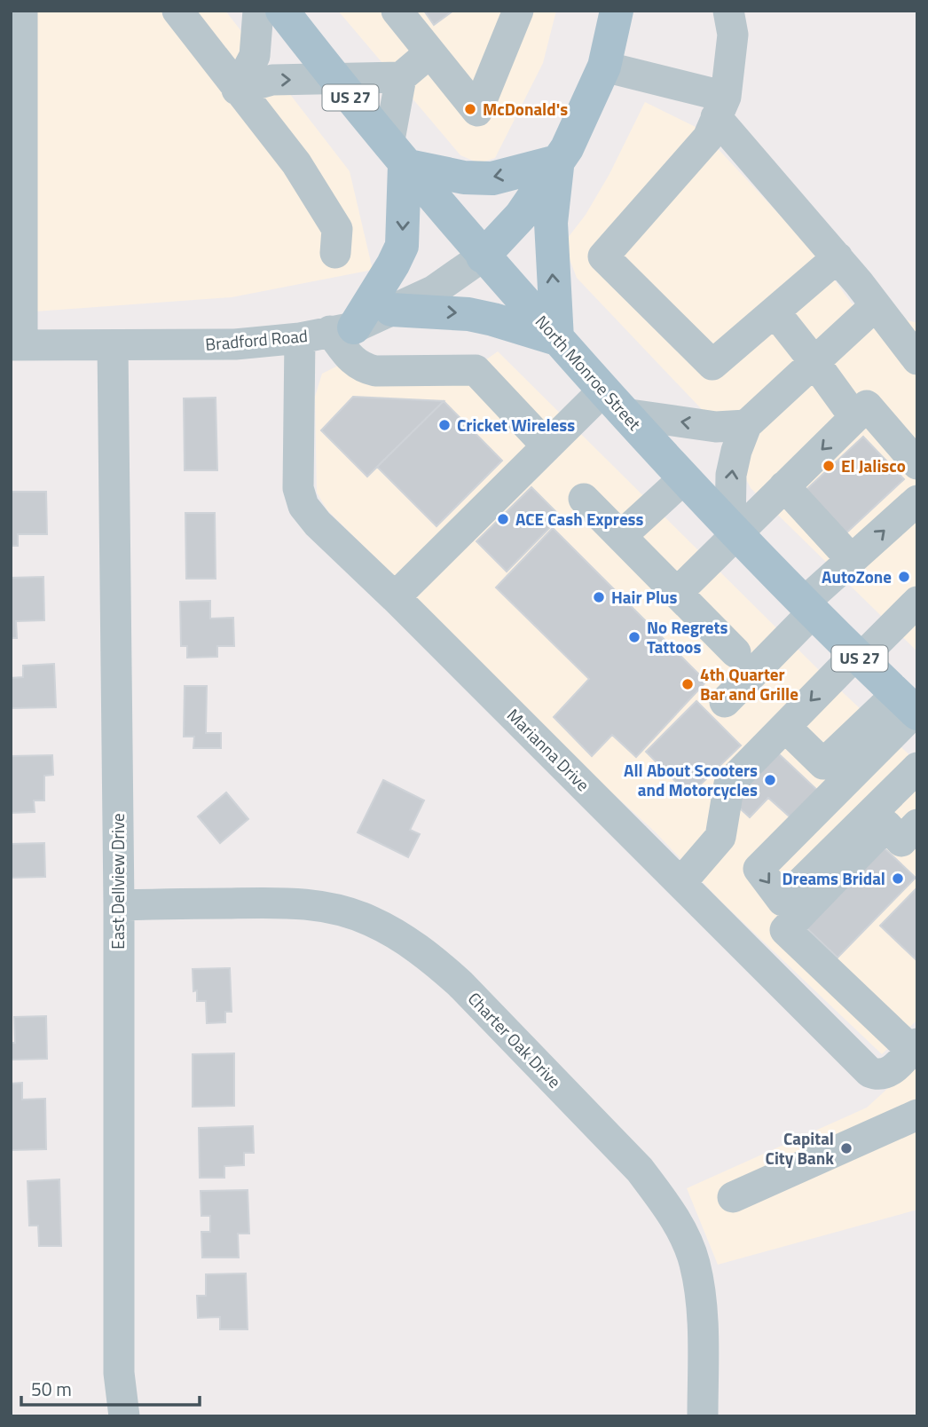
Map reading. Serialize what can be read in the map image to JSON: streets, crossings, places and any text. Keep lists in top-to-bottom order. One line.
{"streets":{"main road":["US 27","North Monroe Street"],"street":["Bradford Road","Marianna Drive","East Dellview Drive","Charter Oak Drive"]},"crossings":[["Bradford Road","North Monroe Street"],["Bradford Road","Marianna Drive"],["Bradford Road","East Dellview Drive"],["East Dellview Drive","Charter Oak Drive"]],"places":["McDonald's","Cricket Wireless","El Jalisco","ACE Cash Express","AutoZone","Hair Plus","No Regrets Tattoos","4th Quarter Bar and Grille","All About Scooters and Motorcycles","Dreams Bridal","Capital City Bank"],"scale_bar":"50 m"}
